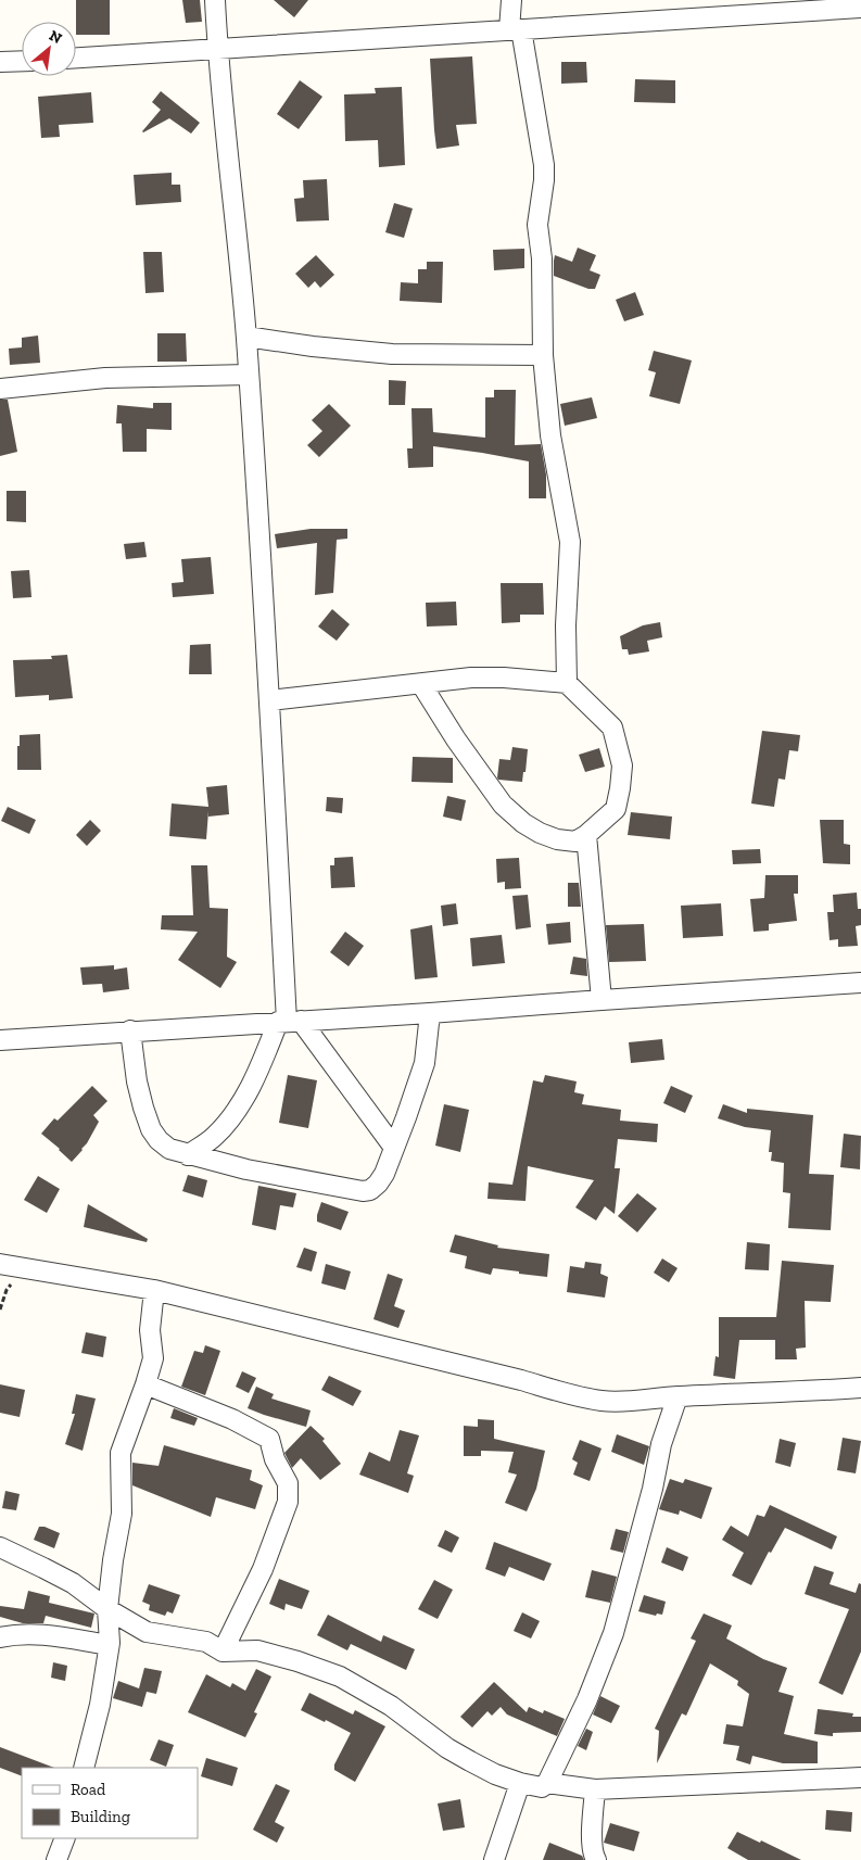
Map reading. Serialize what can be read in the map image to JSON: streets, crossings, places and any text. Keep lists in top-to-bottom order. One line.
{"legend":["Road","Building"],"north":"top right"}
